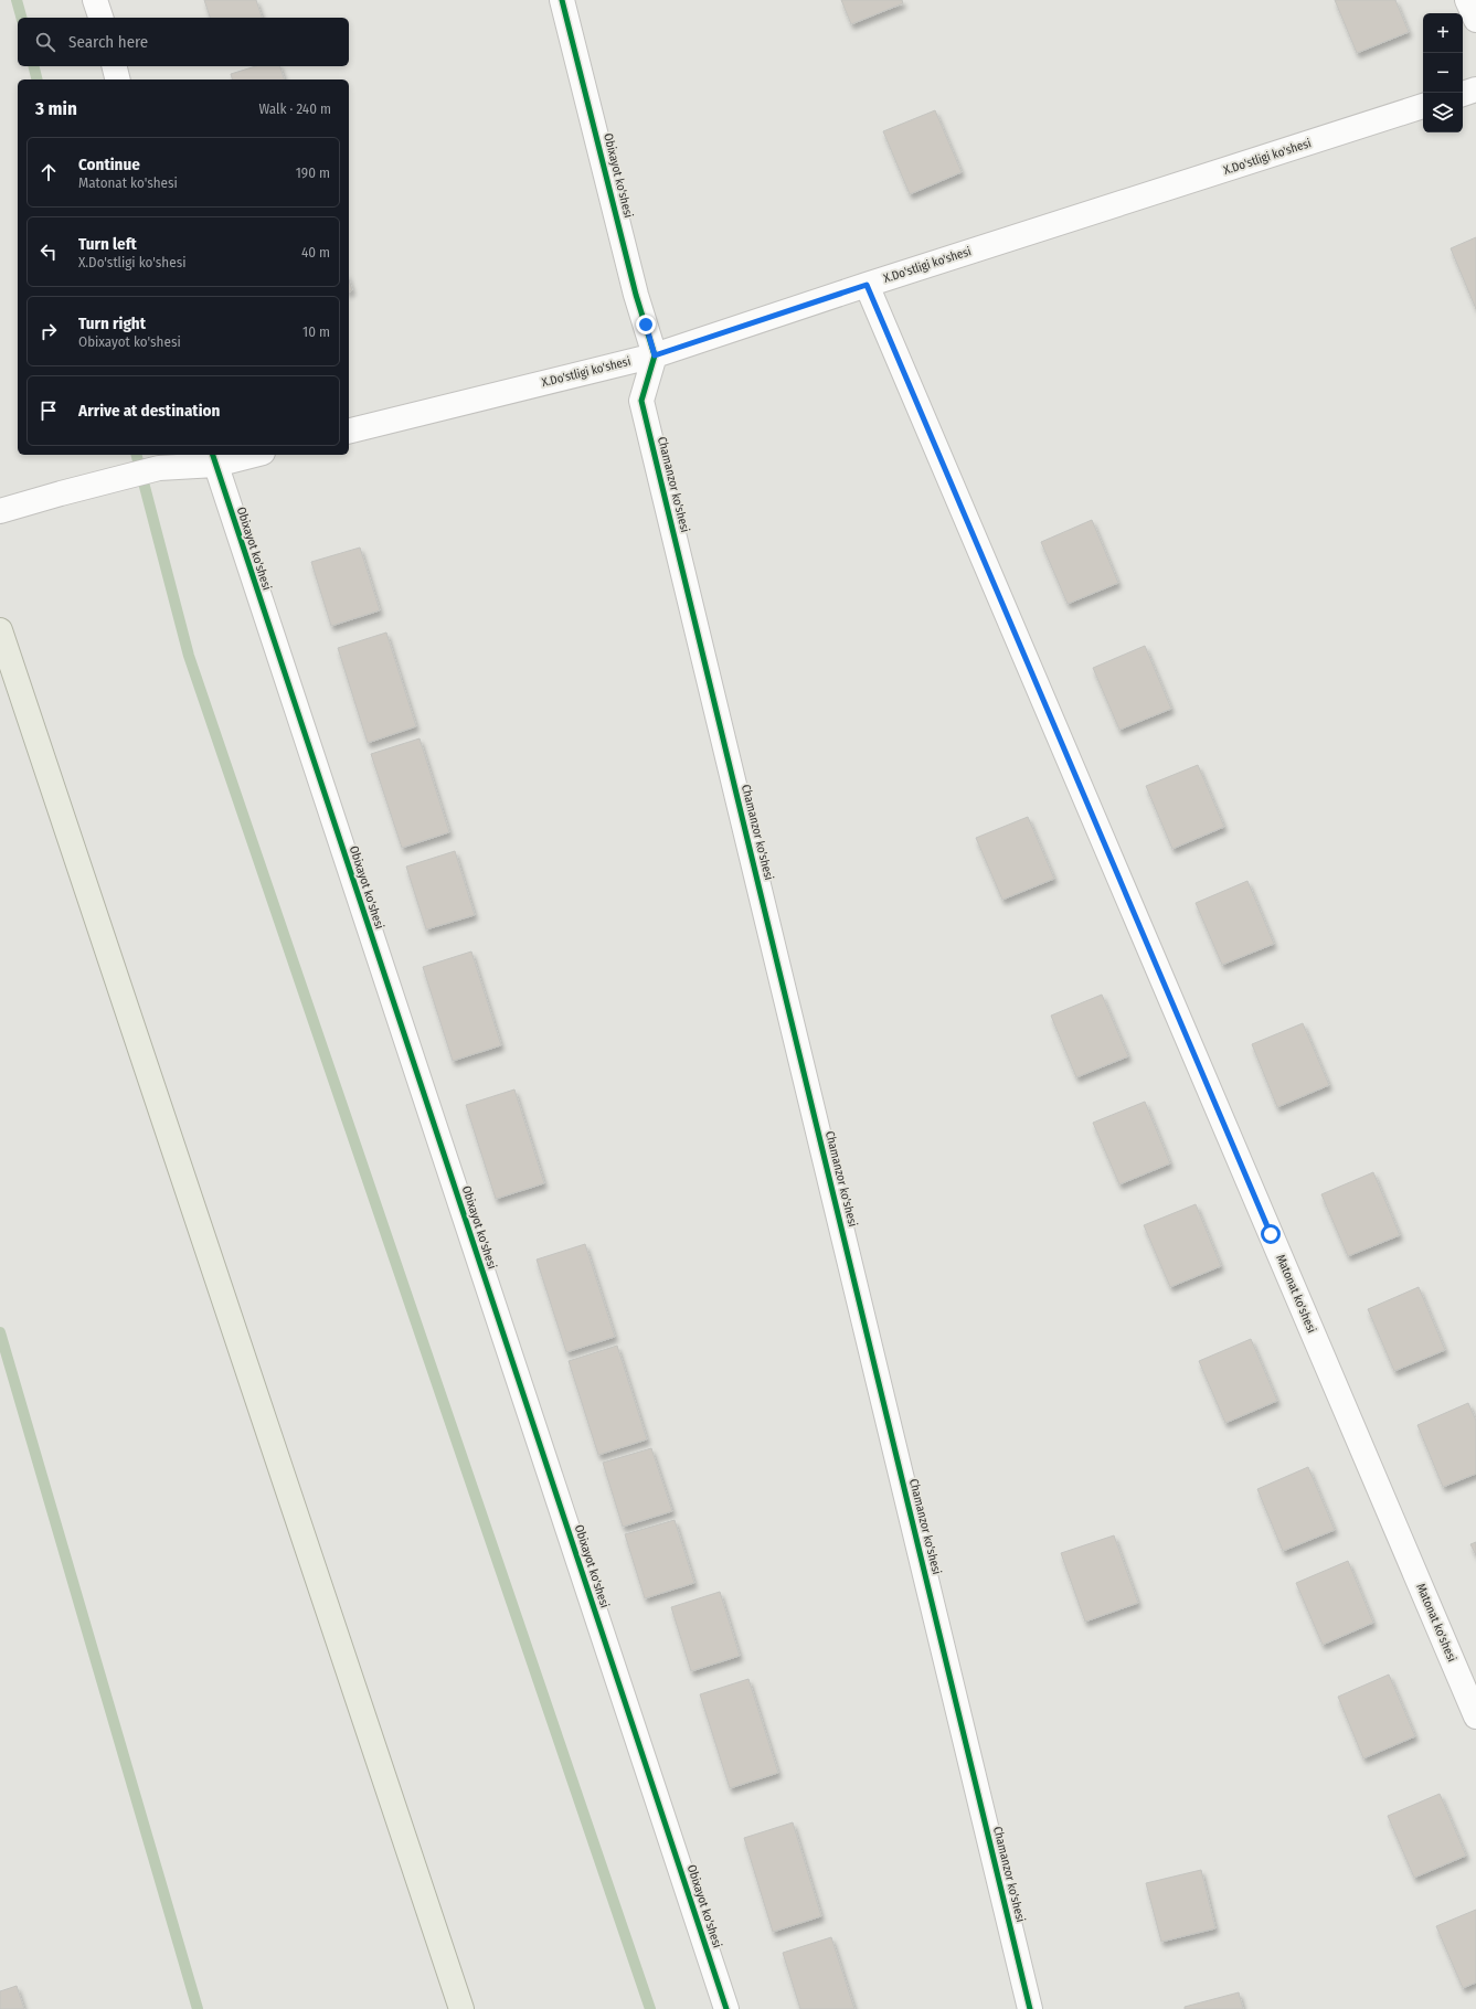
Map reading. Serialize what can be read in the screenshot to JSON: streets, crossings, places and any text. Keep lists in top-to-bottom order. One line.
{"streets":{"street":["X.Do'stligi ko'shesi","Obixayot ko'shesi","Chamanzor ko'shesi","Matonat ko'shesi"]},"crossings":[["X.Do'stligi ko'shesi","Obixayot ko'shesi"],["X.Do'stligi ko'shesi","Chamanzor ko'shesi"],["X.Do'stligi ko'shesi","Matonat ko'shesi"],["Obixayot ko'shesi","Chamanzor ko'shesi"]],"page":{"map_buttons":["+","−"],"search":"Search here","heading":["3 min","Walk · 240 m"],"list":[["Continue","Matonat ko'shesi","190 m"],["Turn left","X.Do'stligi ko'shesi","40 m"],["Turn right","Obixayot ko'shesi","10 m"],"Arrive at destination"]}}
